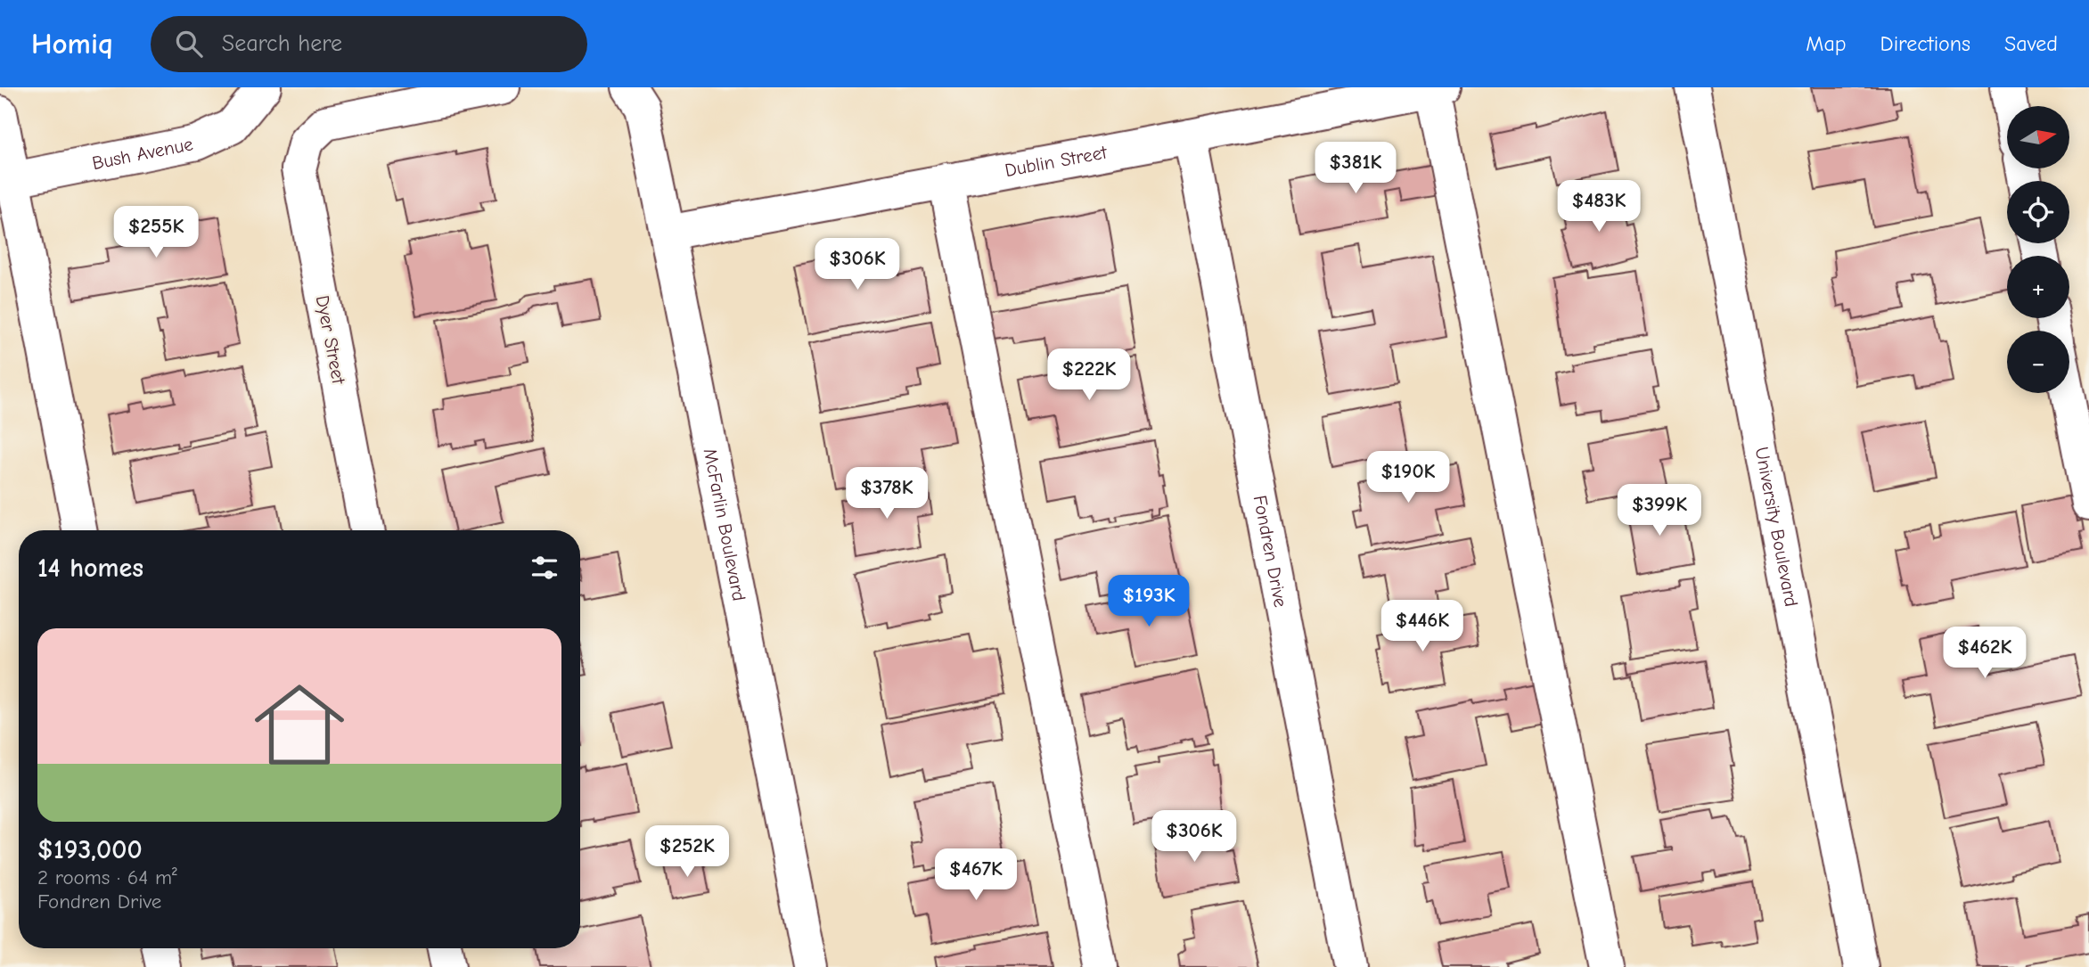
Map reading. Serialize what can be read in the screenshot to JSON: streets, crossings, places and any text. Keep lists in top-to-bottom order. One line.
{"streets":{"street":["Bush Avenue","Dublin Street","Dyer Street","McFarlin Boulevard","University Boulevard","Fondren Drive"]},"crossings":[["Dublin Street","McFarlin Boulevard"],["Dublin Street","Fondren Drive"]],"north":"right","page":{"header":"Homiq","search":"Search here","nav":["Map","Directions","Saved"],"map_buttons":["+","−"],"price":["$381K","$483K","$255K","$306K","$222K","$190K","$378K","$399K","$193K","$446K","$462K","$306K","$252K","$467K"],"heading":"14 homes","list":[{"name":"$193,000","note":"2 rooms · 64 m² · Fondren Drive"}]}}
